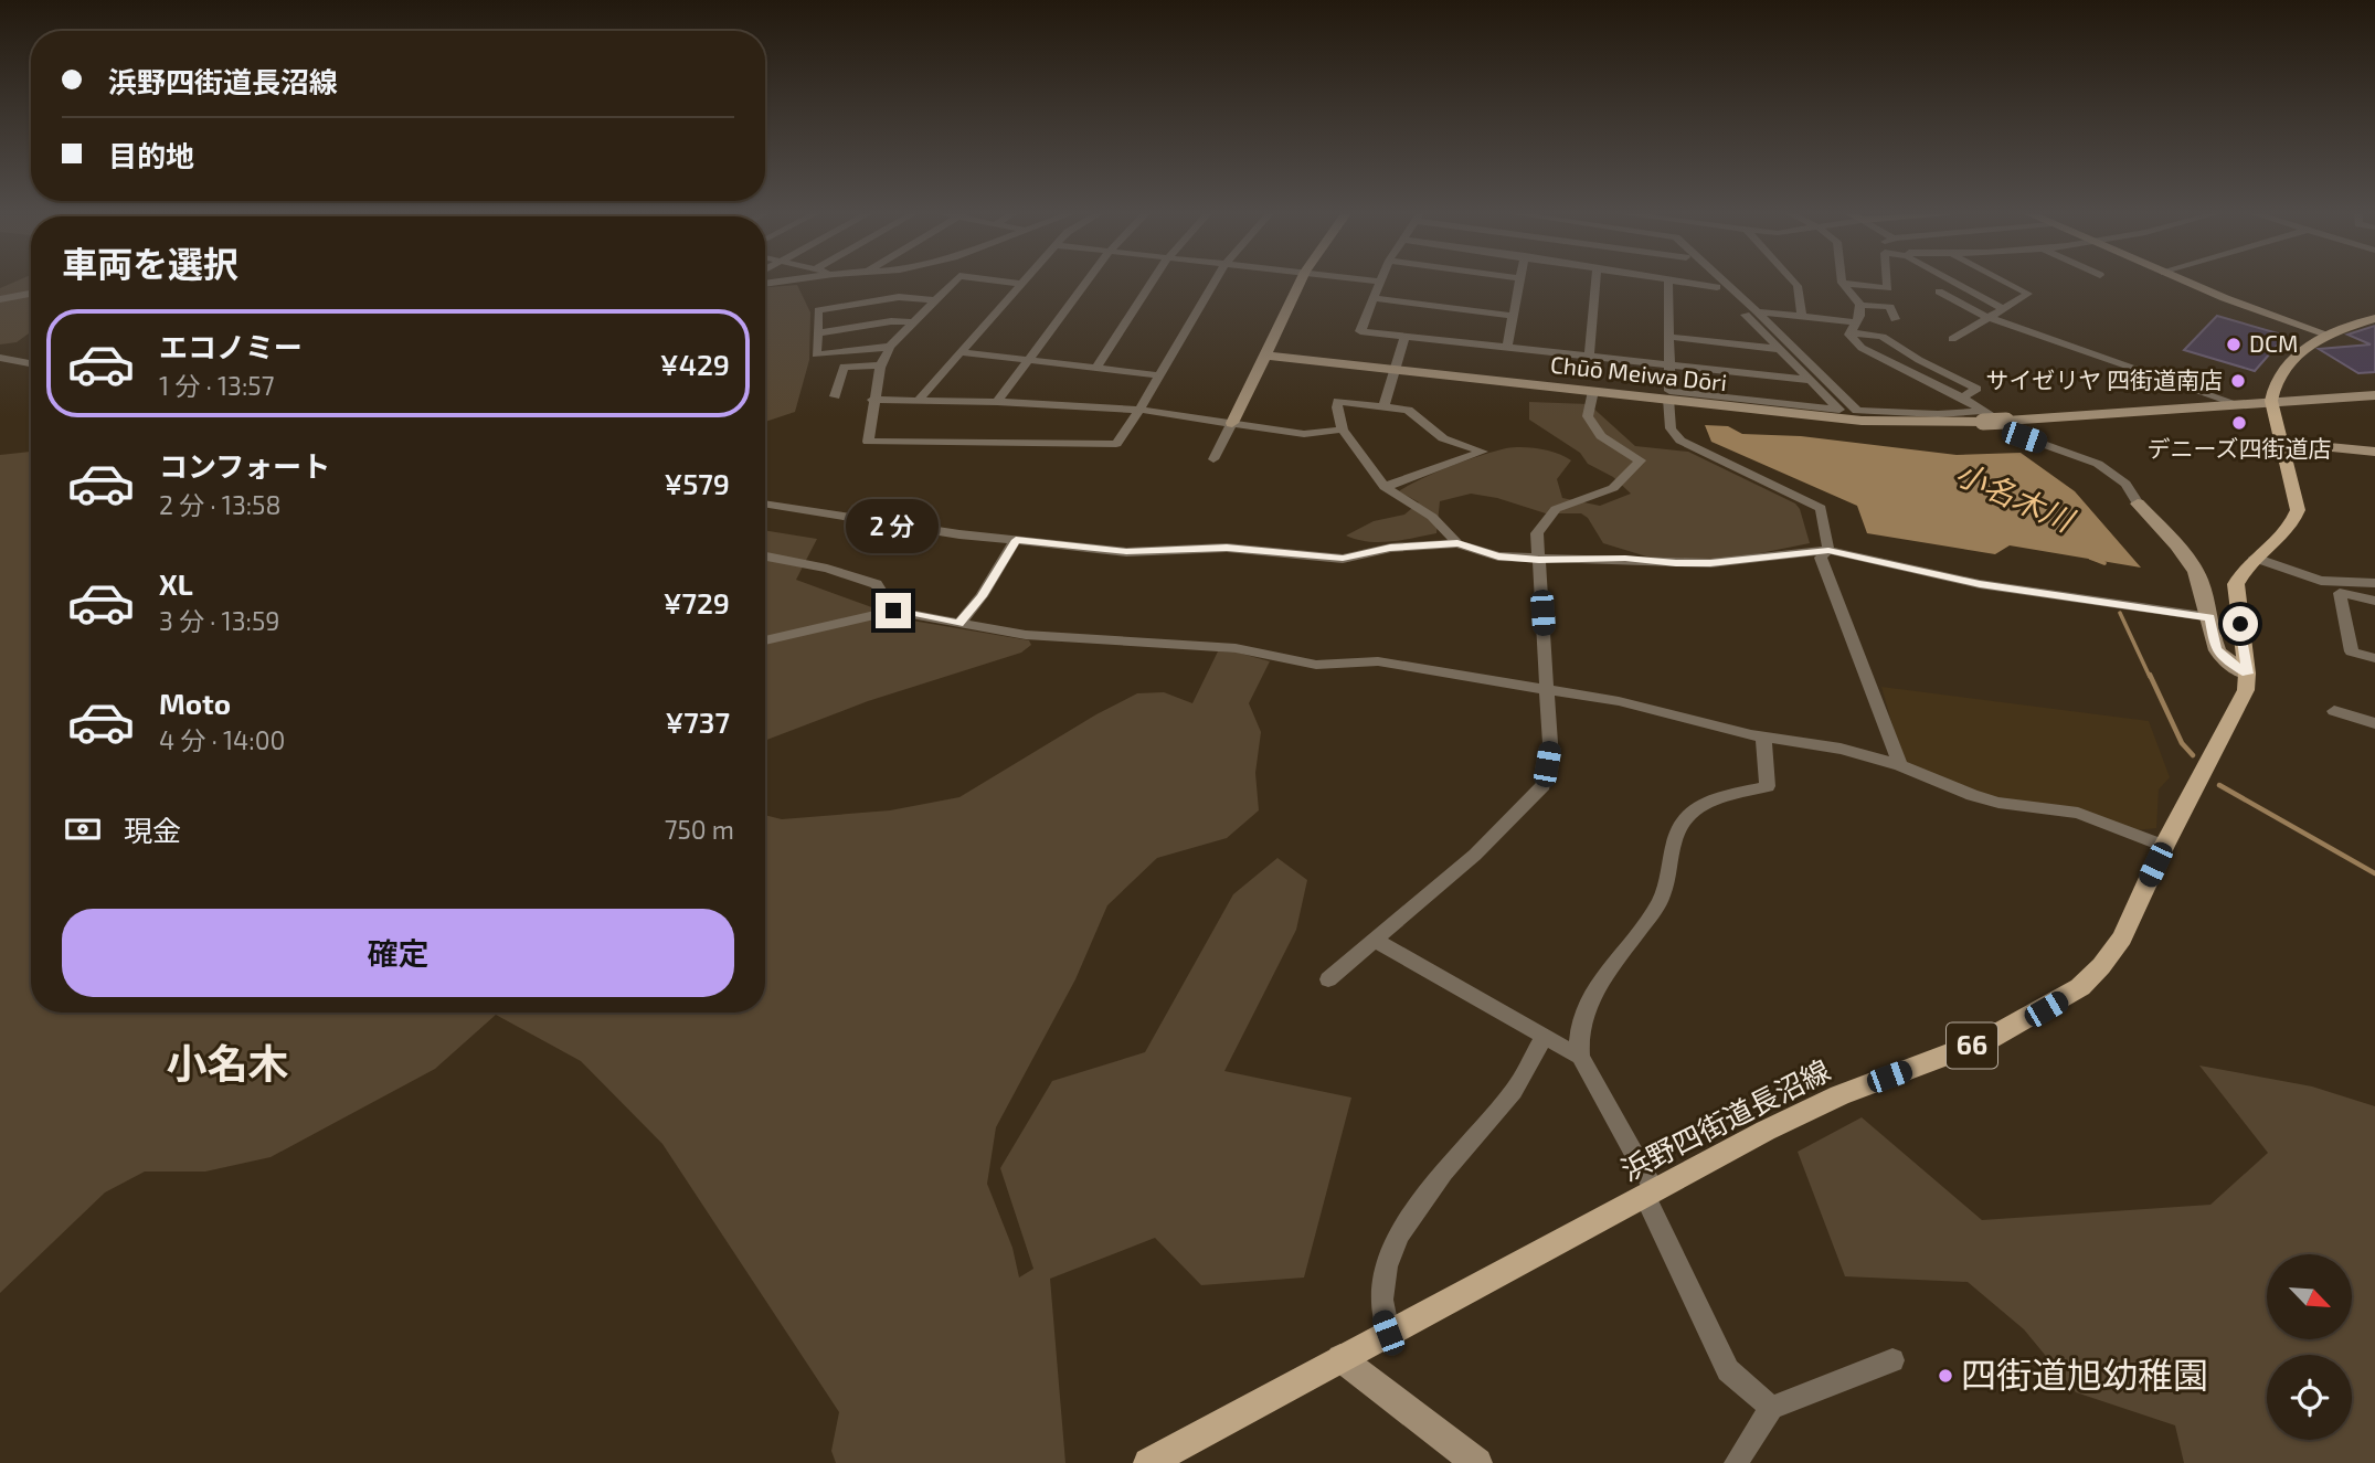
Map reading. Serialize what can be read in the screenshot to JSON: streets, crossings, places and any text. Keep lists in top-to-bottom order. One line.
{"streets":{"main road":["66","浜野四街道長沼線"],"street":["Chūō Meiwa Dōri"]},"crossings":[["Chūō Meiwa Dōri","浜野四街道長沼線"]],"districts":["小名木"],"water":["小名木川"],"places":["DCM","サイゼリヤ 四街道南店","デニーズ四街道店","四街道旭幼稚園"],"north":"bottom right","page":{"banner":["浜野四街道長沼線","目的地"],"heading":"車両を選択","list":[{"name":"エコノミー","note":"1 分 · 13:57","value":"¥429"},{"name":"コンフォート","note":"2 分 · 13:58","value":"¥579"},{"name":"XL","note":"3 分 · 13:59","value":"¥729"},{"name":"Moto","note":"4 分 · 14:00","value":"¥737"}],"bubble":"2 分","pay":["現金","750 m"],"buttons":"確定"}}
